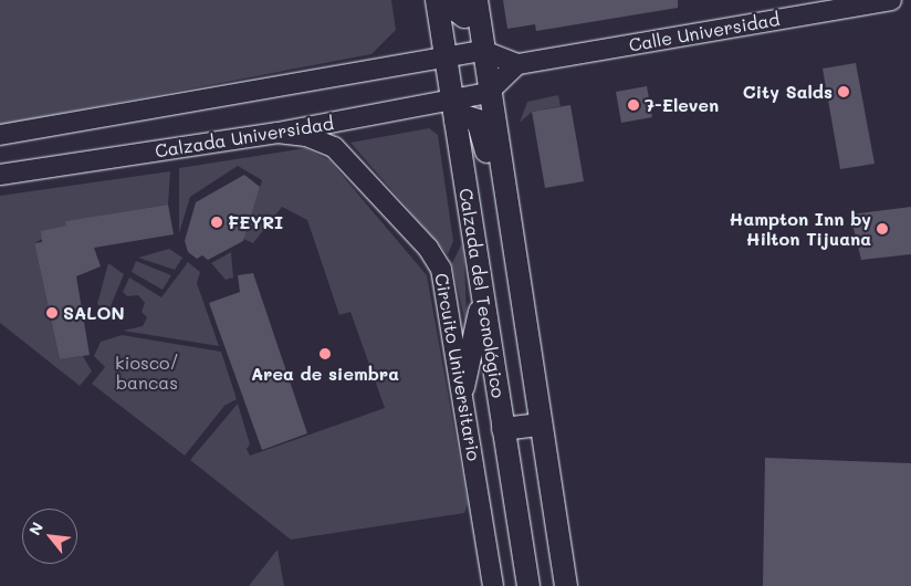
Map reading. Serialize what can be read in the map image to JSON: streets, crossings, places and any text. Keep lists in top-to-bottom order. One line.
{"streets":{"main road":["Calzada del Tecnológico"],"street":["Calle Universidad","Calzada Universidad","Circuito Universitario"]},"crossings":[["Calzada Universidad","Calzada del Tecnológico"],["Calzada Universidad","Circuito Universitario"]],"parks":["kiosco/ bancas"],"places":["City Salds","7-Eleven","FEYRI","Hampton Inn by Hilton Tijuana","SALON","Area de siembra"],"north":"top left"}
